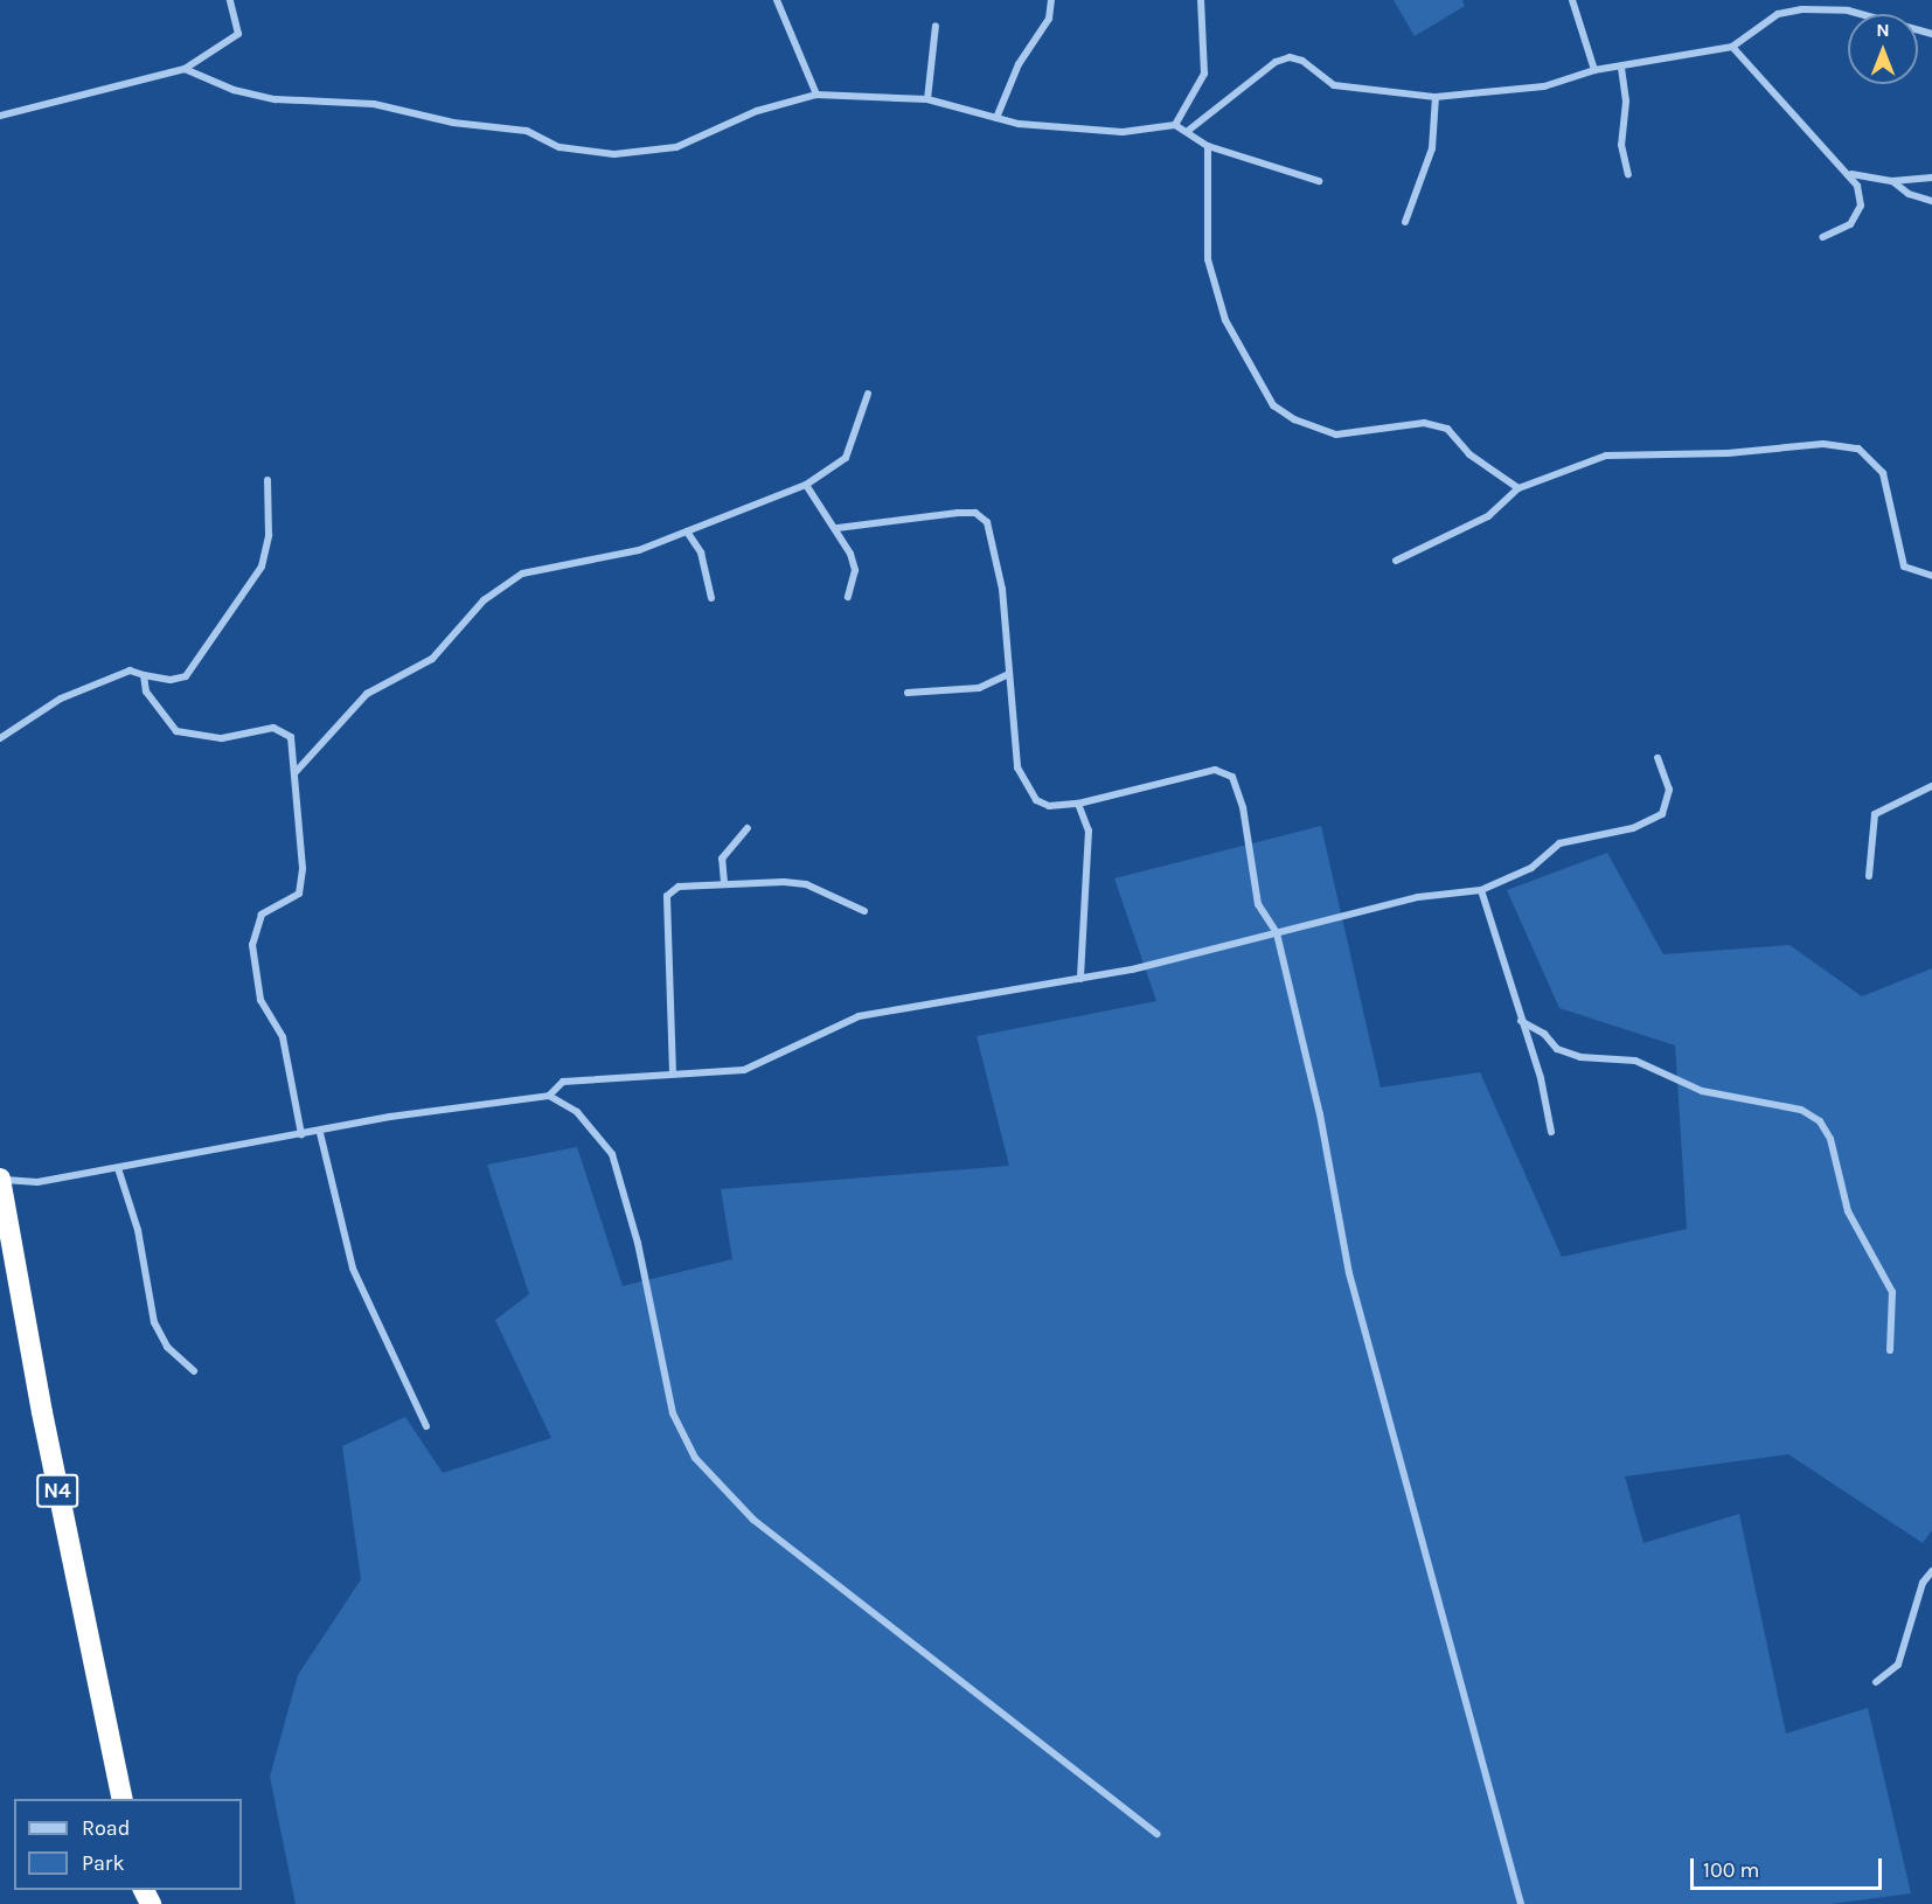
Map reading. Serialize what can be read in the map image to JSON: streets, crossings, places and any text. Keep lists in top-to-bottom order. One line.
{"streets":{"highway":["N4"]},"legend":["Road","Park"],"scale_bar":"100 m","north":"top"}
